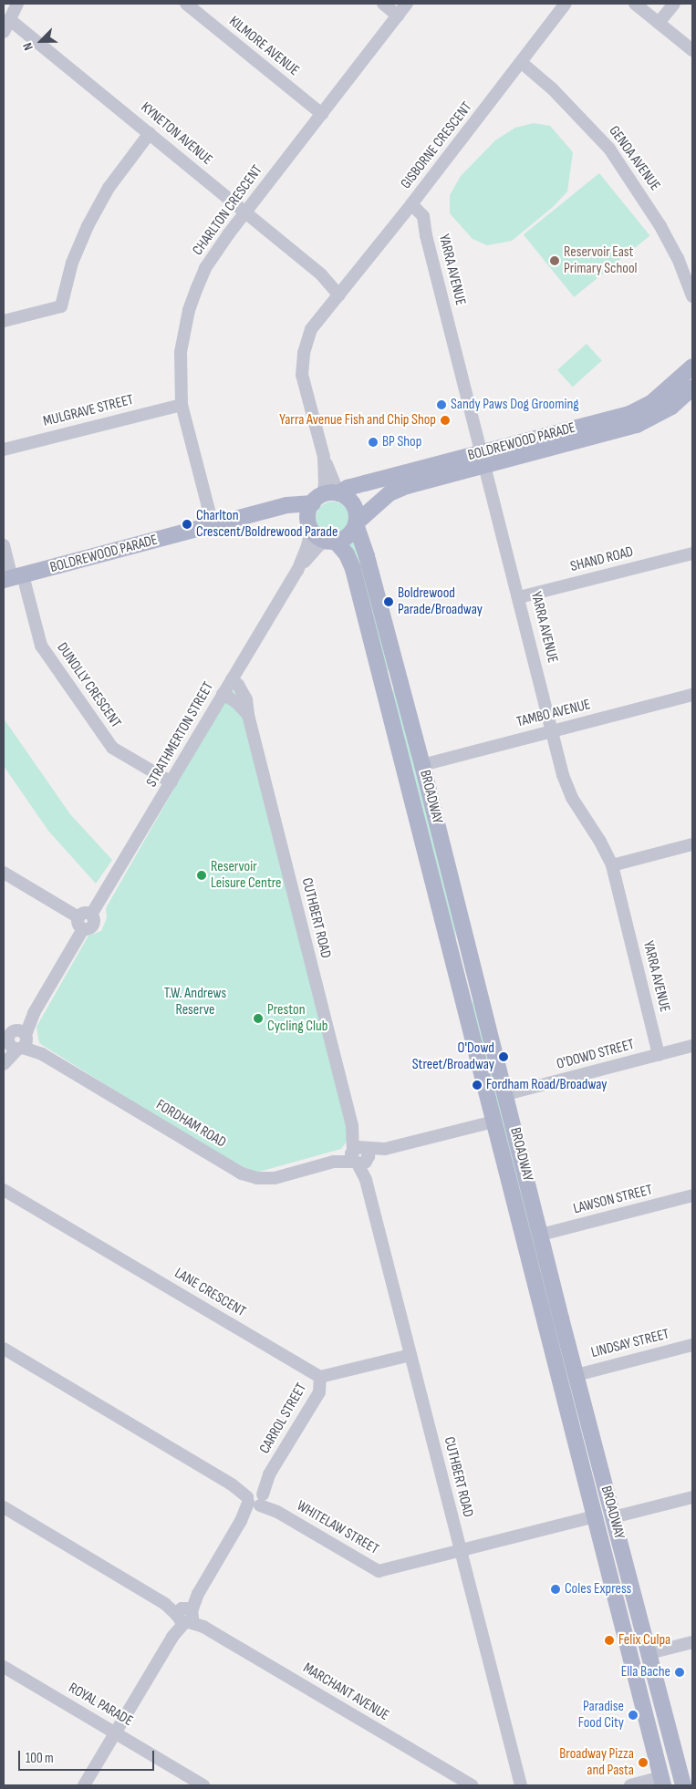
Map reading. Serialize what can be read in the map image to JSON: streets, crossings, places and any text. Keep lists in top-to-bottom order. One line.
{"streets":{"main road":["BOLDREWOOD PARADE","BROADWAY"],"street":["KILMORE AVENUE","KYNETON AVENUE","GISBORNE CRESCENT","GENOA AVENUE","CHARLTON CRESCENT","YARRA AVENUE","MULGRAVE STREET","SHAND ROAD","DUNOLLY CRESCENT","TAMBO AVENUE","STRATHMERTON STREET","CUTHBERT ROAD","O'DOWD STREET","FORDHAM ROAD","LAWSON STREET","LANE CRESCENT","LINDSAY STREET","CARROL STREET","WHITELAW STREET","MARCHANT AVENUE","ROYAL PARADE"]},"crossings":[["KILMORE AVENUE","CHARLTON CRESCENT"],["KYNETON AVENUE","GISBORNE CRESCENT"],["KYNETON AVENUE","CHARLTON CRESCENT"],["GISBORNE CRESCENT","GENOA AVENUE"],["GISBORNE CRESCENT","YARRA AVENUE"],["GISBORNE CRESCENT","BOLDREWOOD PARADE"],["GISBORNE CRESCENT","STRATHMERTON STREET"],["GISBORNE CRESCENT","BROADWAY"],["CHARLTON CRESCENT","MULGRAVE STREET"],["CHARLTON CRESCENT","BOLDREWOOD PARADE"],["YARRA AVENUE","BOLDREWOOD PARADE"],["YARRA AVENUE","SHAND ROAD"],["YARRA AVENUE","TAMBO AVENUE"],["YARRA AVENUE","O'DOWD STREET"],["BOLDREWOOD PARADE","DUNOLLY CRESCENT"],["BOLDREWOOD PARADE","STRATHMERTON STREET"],["BOLDREWOOD PARADE","BROADWAY"],["DUNOLLY CRESCENT","STRATHMERTON STREET"],["TAMBO AVENUE","BROADWAY"],["STRATHMERTON STREET","BROADWAY"],["STRATHMERTON STREET","CUTHBERT ROAD"],["BROADWAY","O'DOWD STREET"],["BROADWAY","FORDHAM ROAD"],["BROADWAY","LAWSON STREET"],["BROADWAY","LINDSAY STREET"],["BROADWAY","WHITELAW STREET"],["CUTHBERT ROAD","FORDHAM ROAD"],["CUTHBERT ROAD","WHITELAW STREET"],["LANE CRESCENT","CARROL STREET"],["CARROL STREET","WHITELAW STREET"],["CARROL STREET","MARCHANT AVENUE"],["CARROL STREET","ROYAL PARADE"]],"parks":["T.W. Andrews Reserve"],"places":["Reservoir East Primary School","Sandy Paws Dog Grooming","Yarra Avenue Fish and Chip Shop","BP Shop","Charlton Crescent/Boldrewood Parade","Boldrewood Parade/Broadway","Reservoir Leisure Centre","Preston Cycling Club","O'Dowd Street/Broadway","Fordham Road/Broadway","Coles Express","Felix Culpa","Ella Bache","Paradise Food City","Broadway Pizza and Pasta"],"scale_bar":"100 m","north":"bottom left"}
